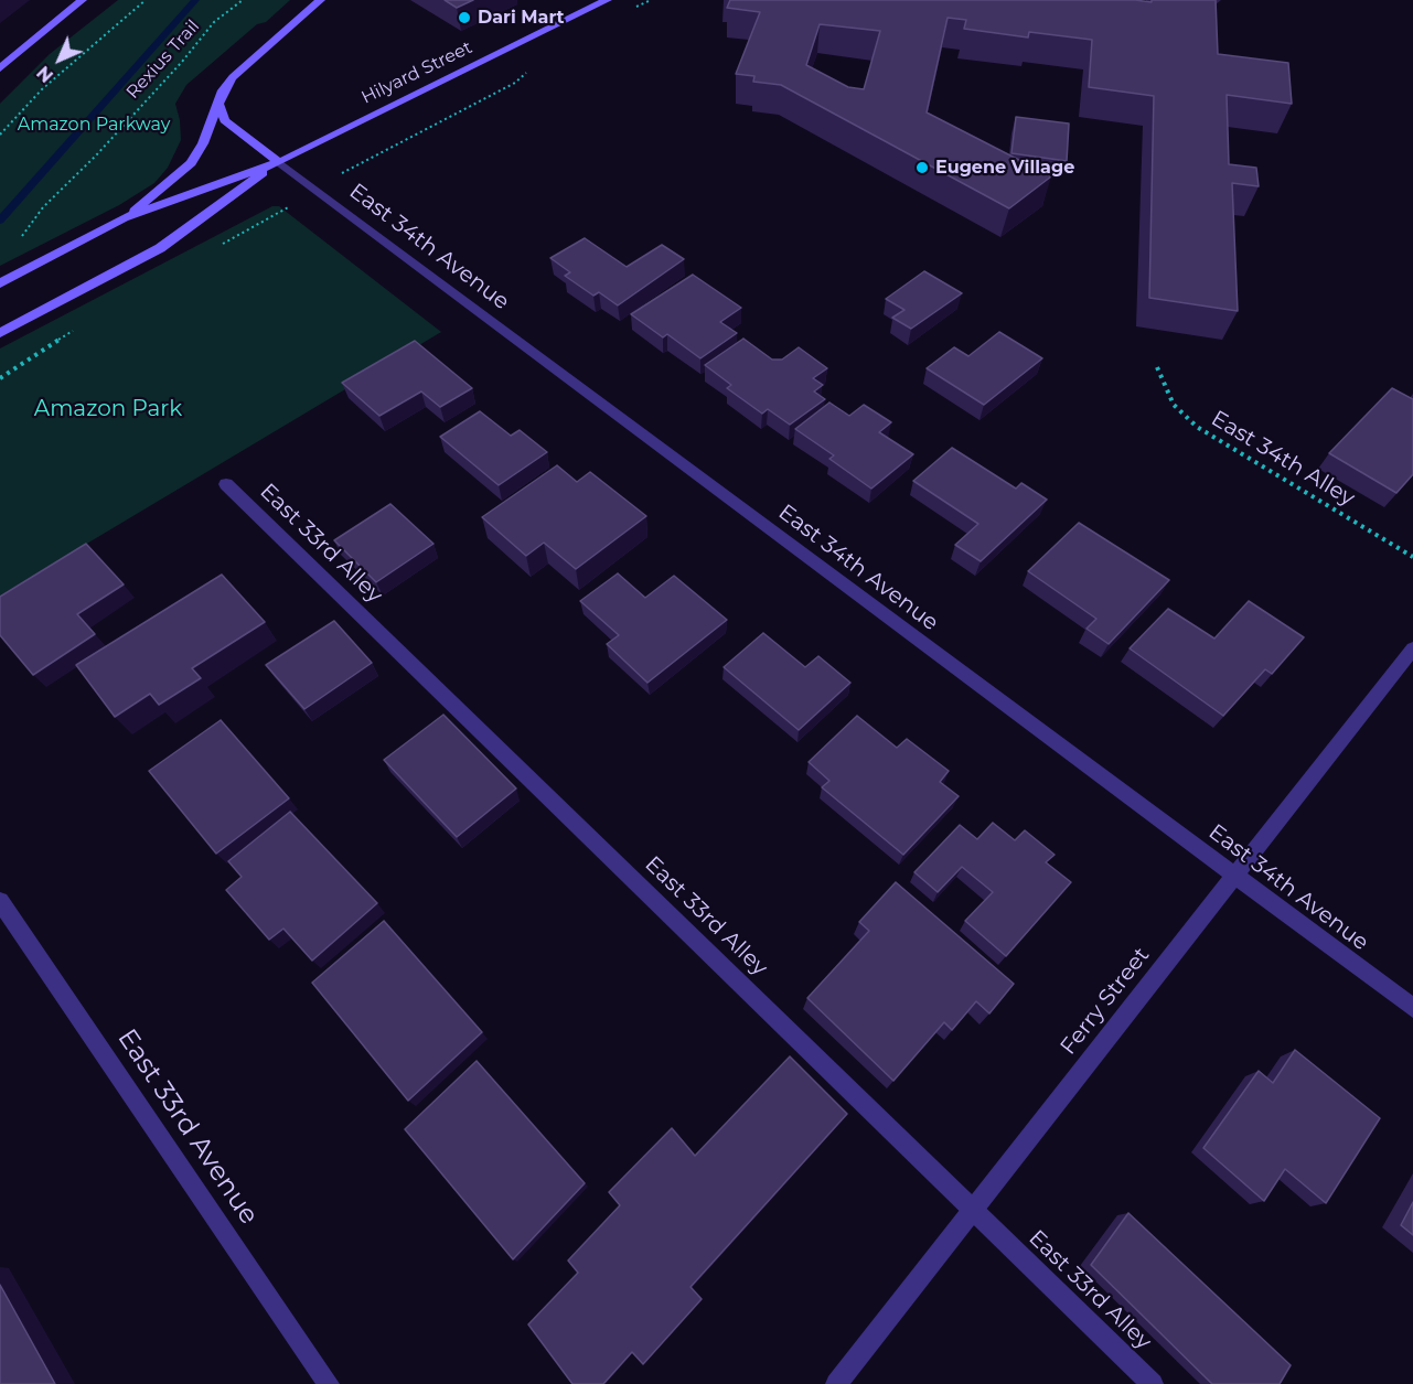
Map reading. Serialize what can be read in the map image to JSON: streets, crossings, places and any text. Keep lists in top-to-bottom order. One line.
{"streets":{"main road":["Hilyard Street"],"street":["East 34th Avenue","East 33rd Alley","Ferry Street","East 33rd Avenue"],"path":["Rexius Trail","East 34th Alley"]},"crossings":[["Hilyard Street","East 34th Avenue"],["East 34th Avenue","Ferry Street"],["East 33rd Alley","Ferry Street"]],"parks":["Amazon Parkway","Amazon Park"],"places":["Dari Mart","Eugene Village"],"north":"bottom left"}
